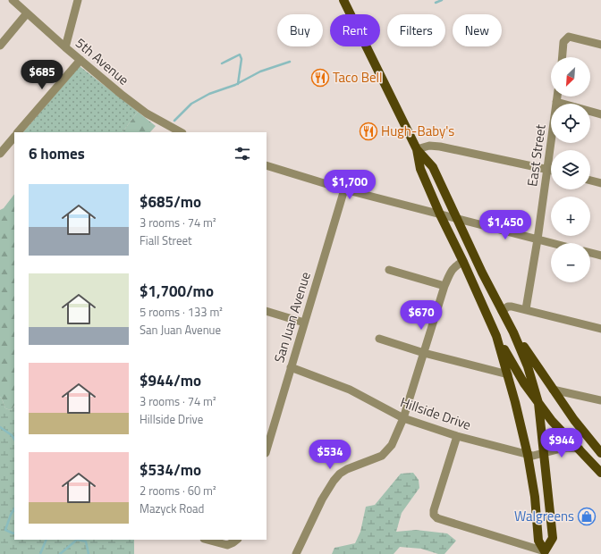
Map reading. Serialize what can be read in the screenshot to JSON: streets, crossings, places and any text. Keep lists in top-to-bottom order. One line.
{"streets":{"street":["5th Avenue","East Street","San Juan Avenue","Hillside Drive"]},"crossings":[["San Juan Avenue","Hillside Drive"]],"places":{"restaurant":["Taco Bell","Hugh-Baby's"],"shop":["Walgreens"]},"north":"bottom left","page":{"chip":["Buy","Rent","Filters","New"],"map_buttons":["+","−"],"price":["$685","$1,700","$1,450","$670","$944","$534"],"heading":"6 homes","list":[{"name":"$685/mo","note":"3 rooms · 74 m² · Fiall Street"},{"name":"$1,700/mo","note":"5 rooms · 133 m² · San Juan Avenue"},{"name":"$944/mo","note":"3 rooms · 74 m² · Hillside Drive"},{"name":"$534/mo","note":"2 rooms · 60 m² · Mazyck Road"}]}}
